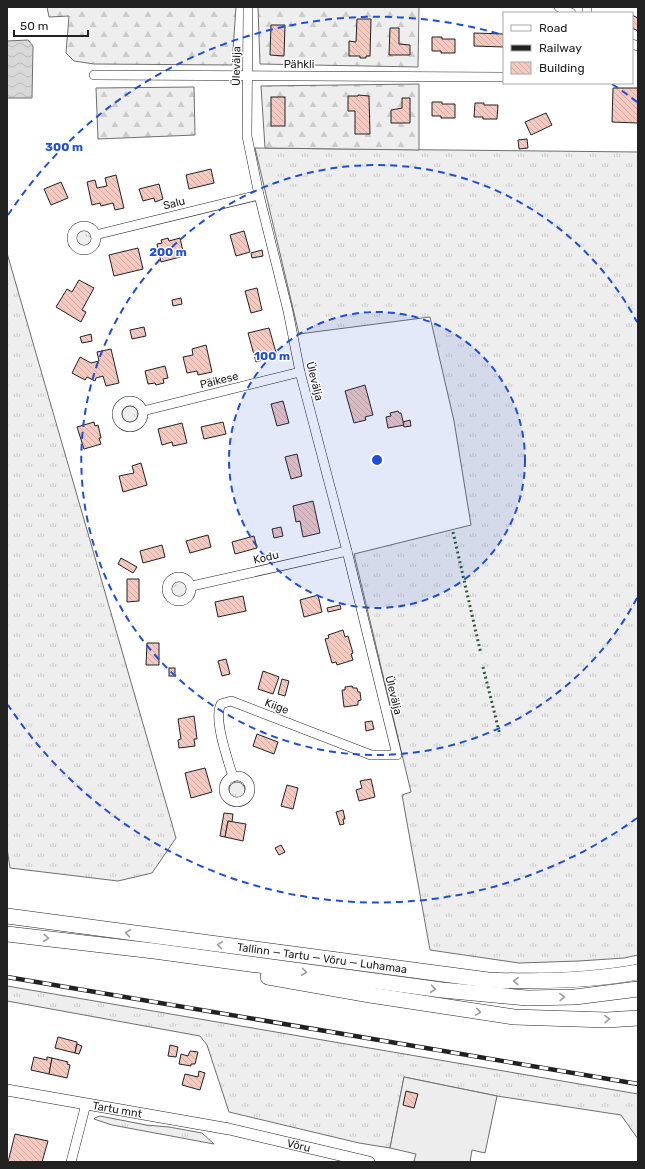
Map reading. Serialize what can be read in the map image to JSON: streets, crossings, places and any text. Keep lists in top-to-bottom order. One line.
{"streets":{"highway":["Tallinn — Tartu — Võru — Luhamaa"],"street":["Pähkli","Ülevälja","Salu","Päikese","Kodu","Kiige","Tartu mnt","Võru"]},"crossings":[["Pähkli","Ülevälja"],["Ülevälja","Salu"],["Ülevälja","Päikese"],["Ülevälja","Kodu"],["Ülevälja","Kiige"],["Tartu mnt","Võru"]],"legend":["Road","Railway","Building"],"scale_bar":"50 m","rings":["300 m","200 m","100 m"]}
